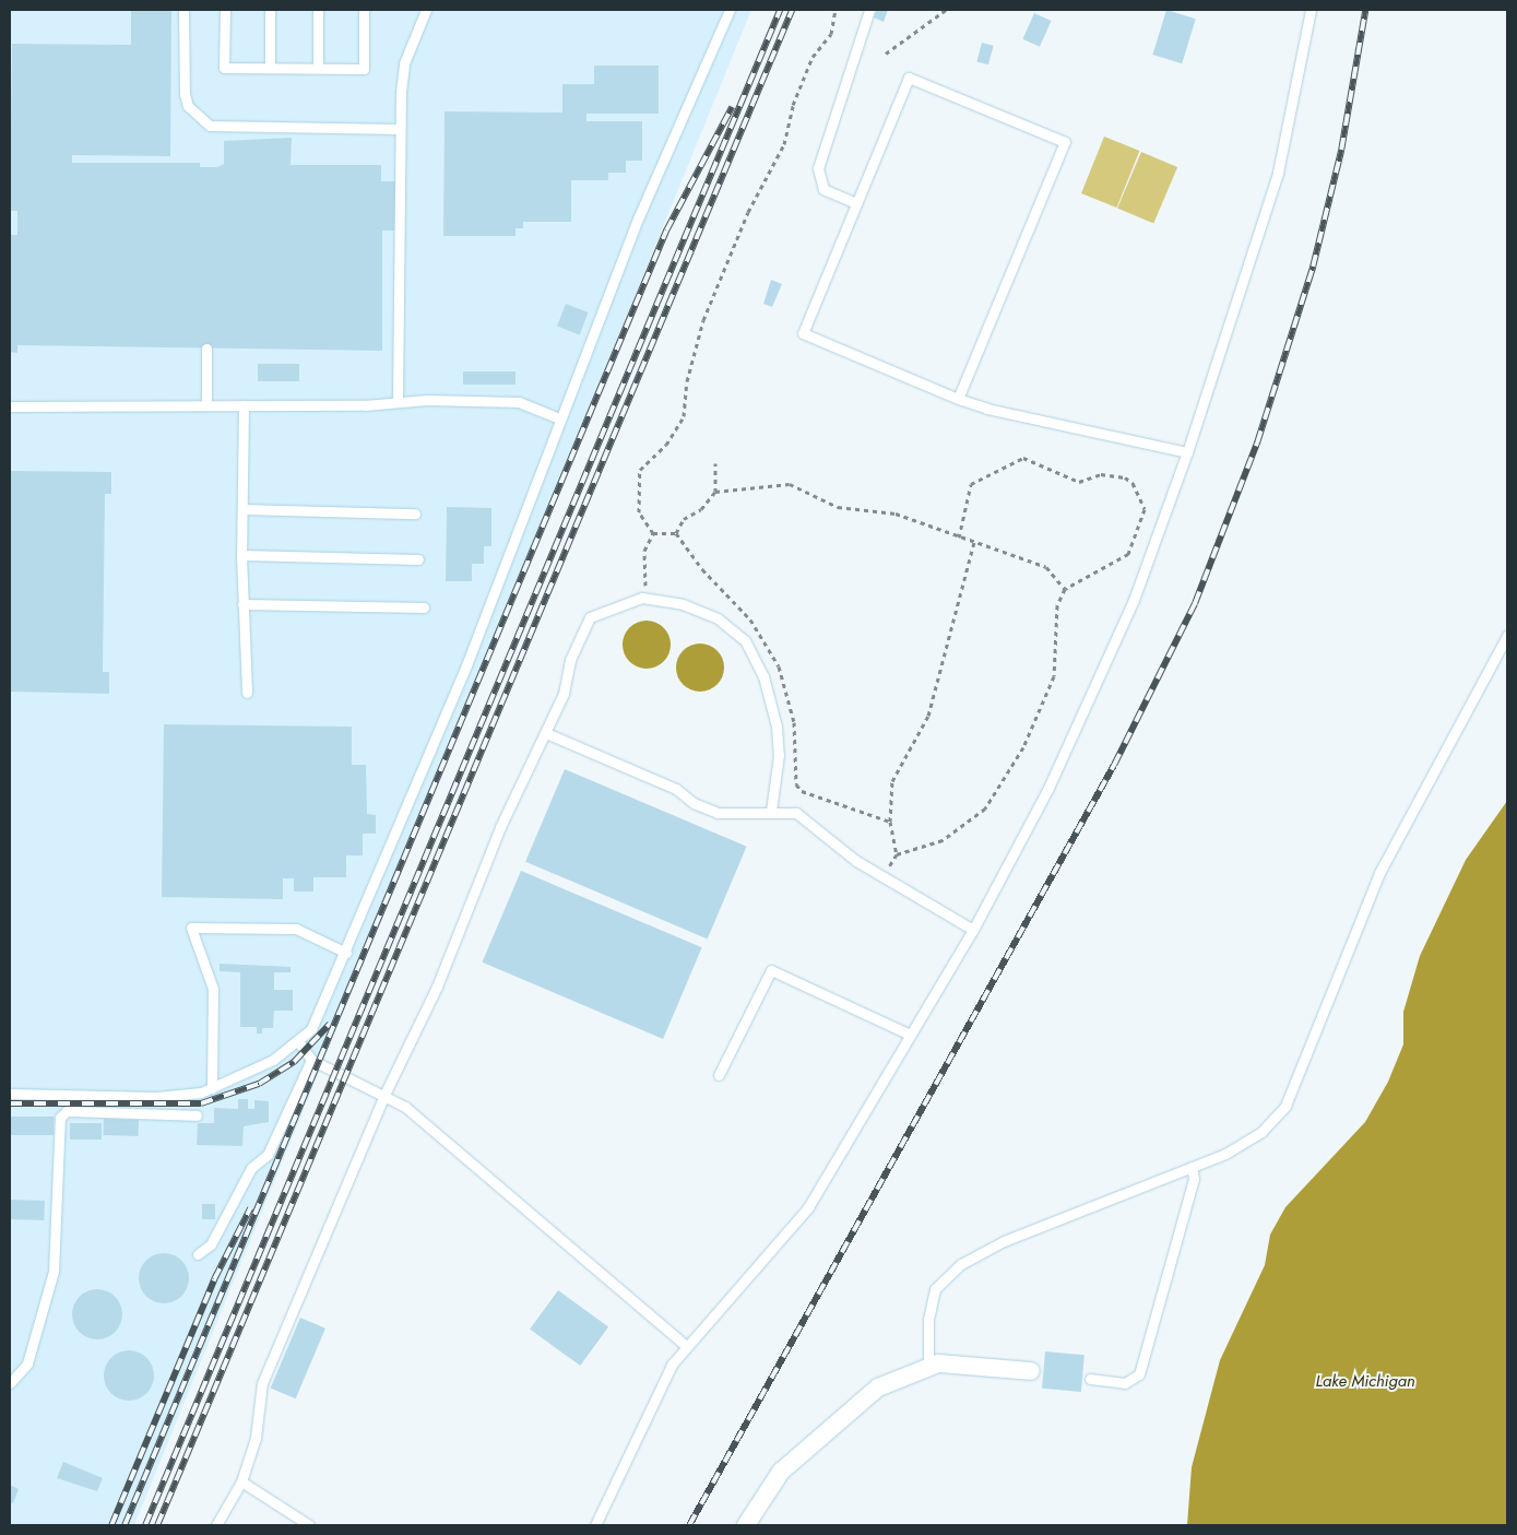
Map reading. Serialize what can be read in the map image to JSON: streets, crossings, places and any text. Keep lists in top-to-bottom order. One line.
{"water":["Lake Michigan"]}
